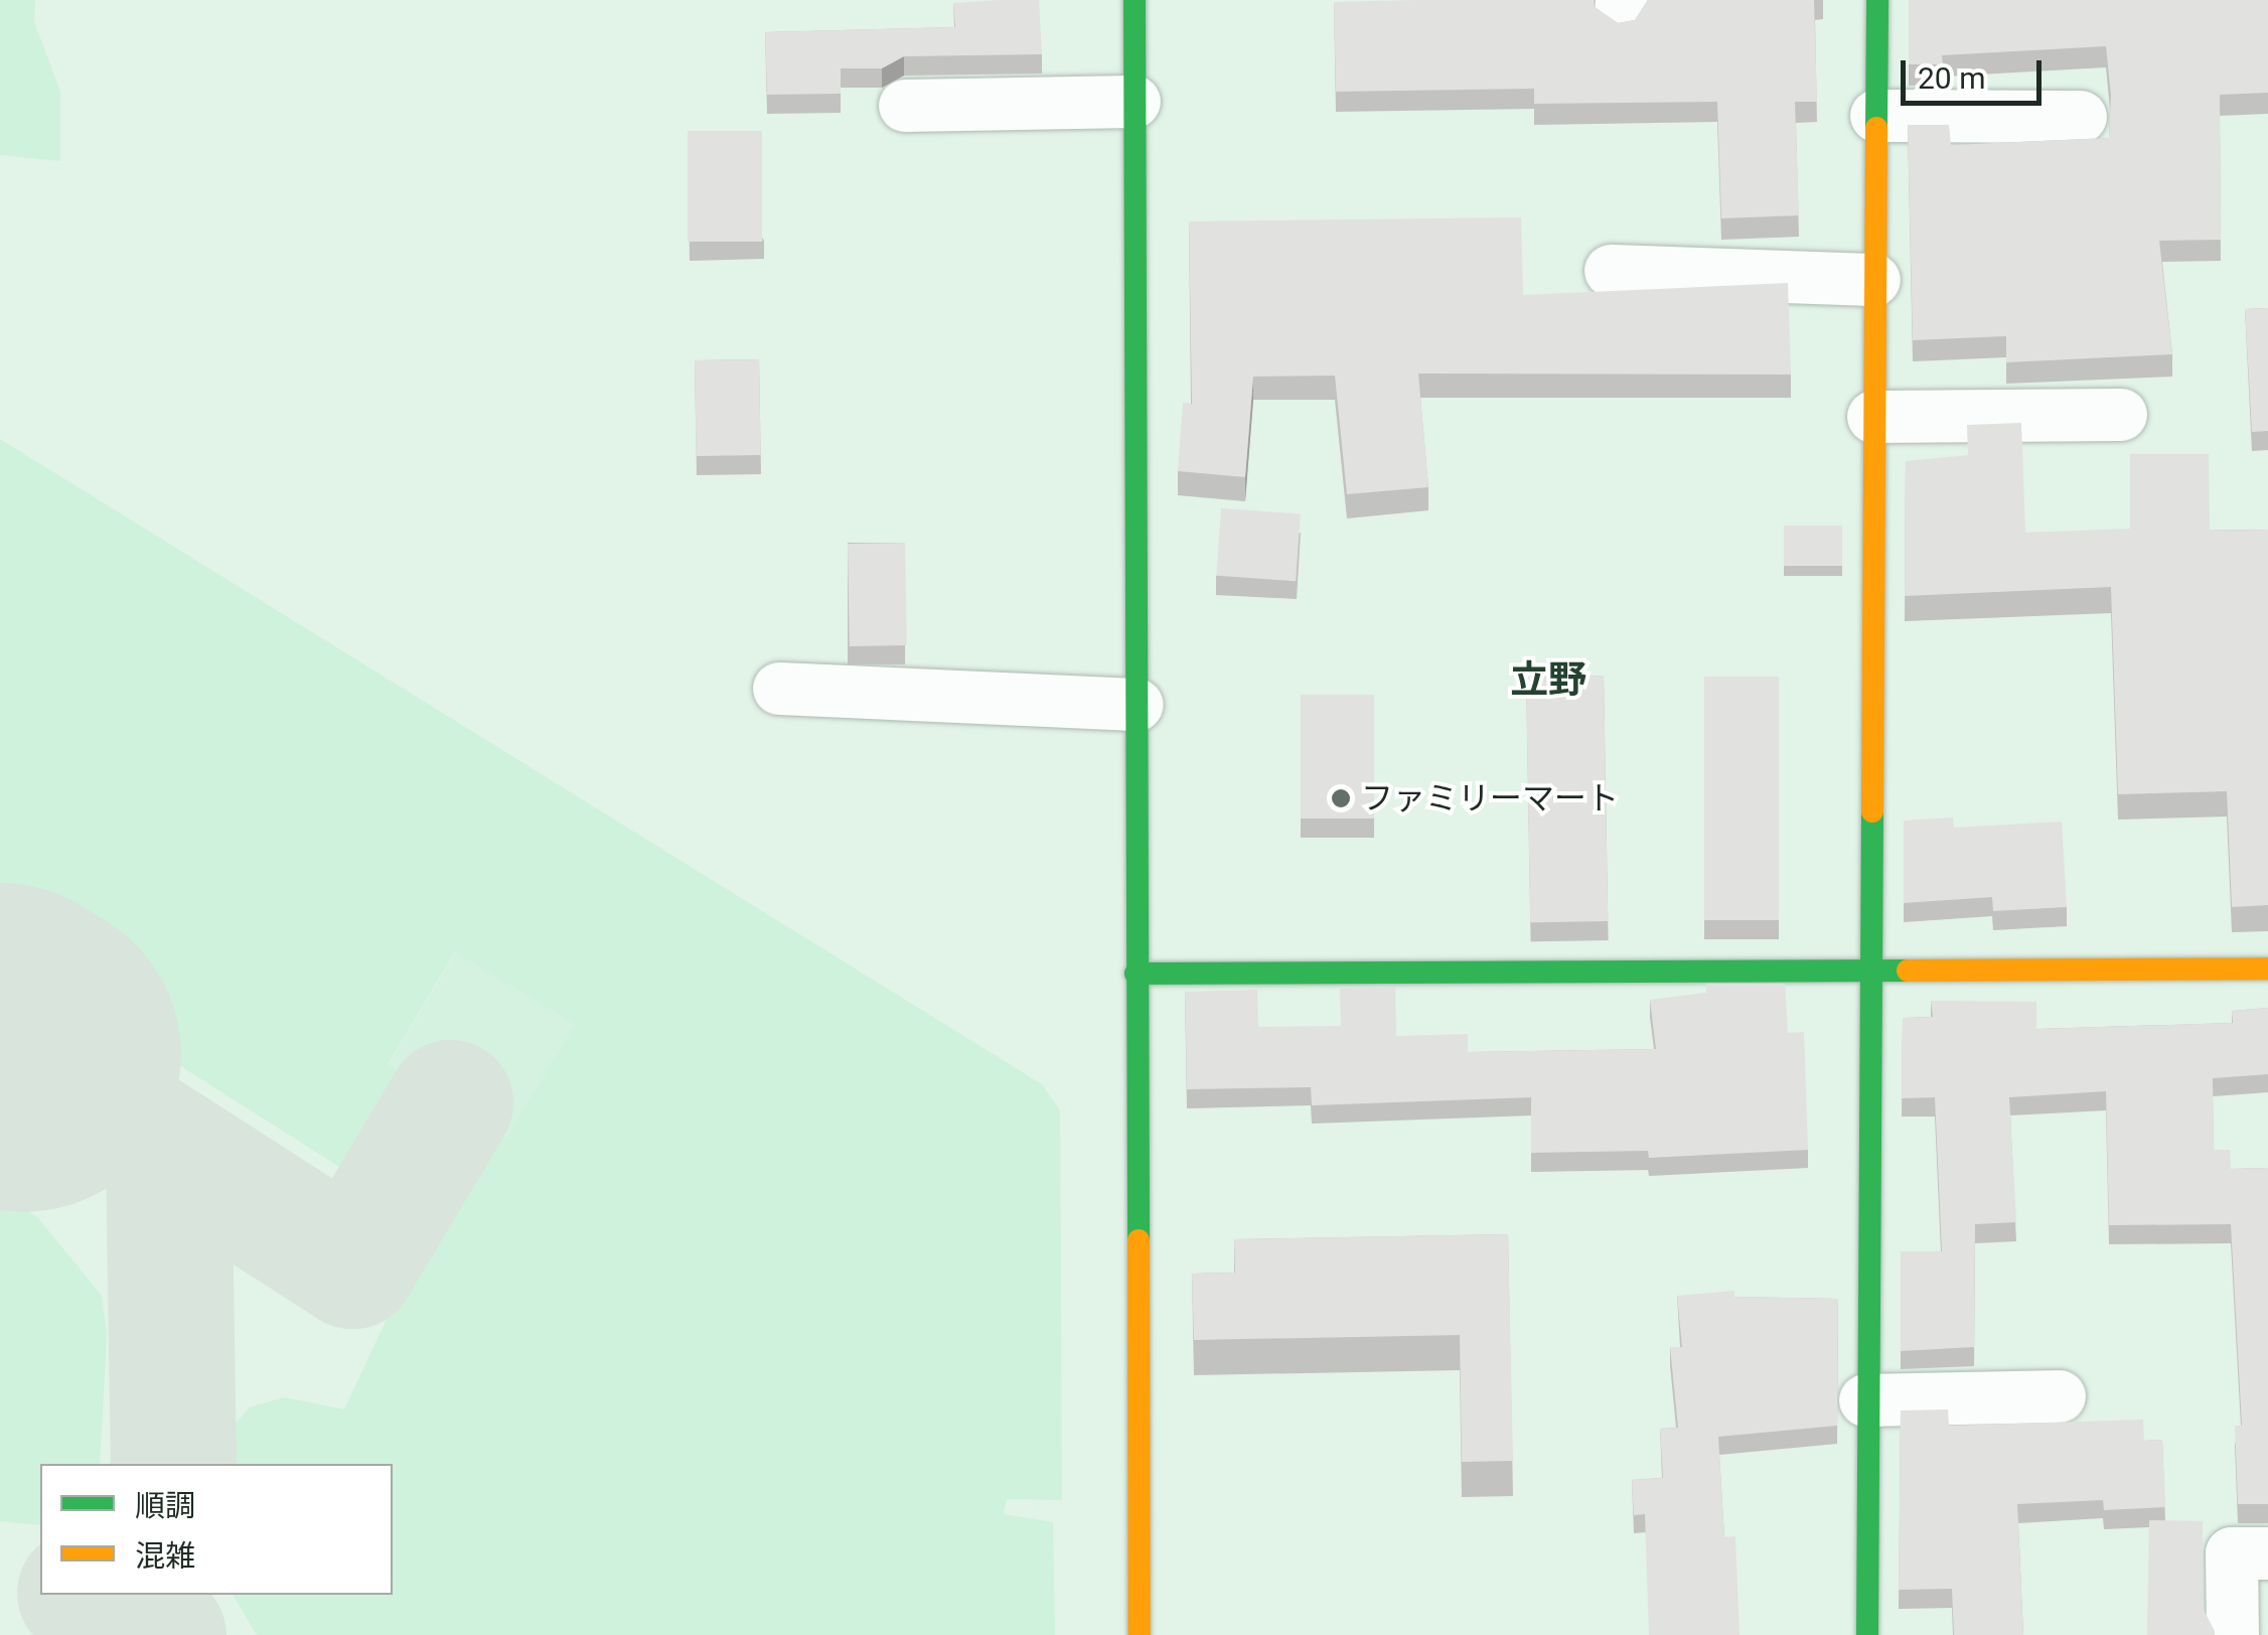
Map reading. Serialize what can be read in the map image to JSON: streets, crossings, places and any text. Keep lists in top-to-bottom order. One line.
{"districts":["立野"],"places":["ファミリーマート"],"legend":["順調","混雑"],"scale_bar":"20 m"}
